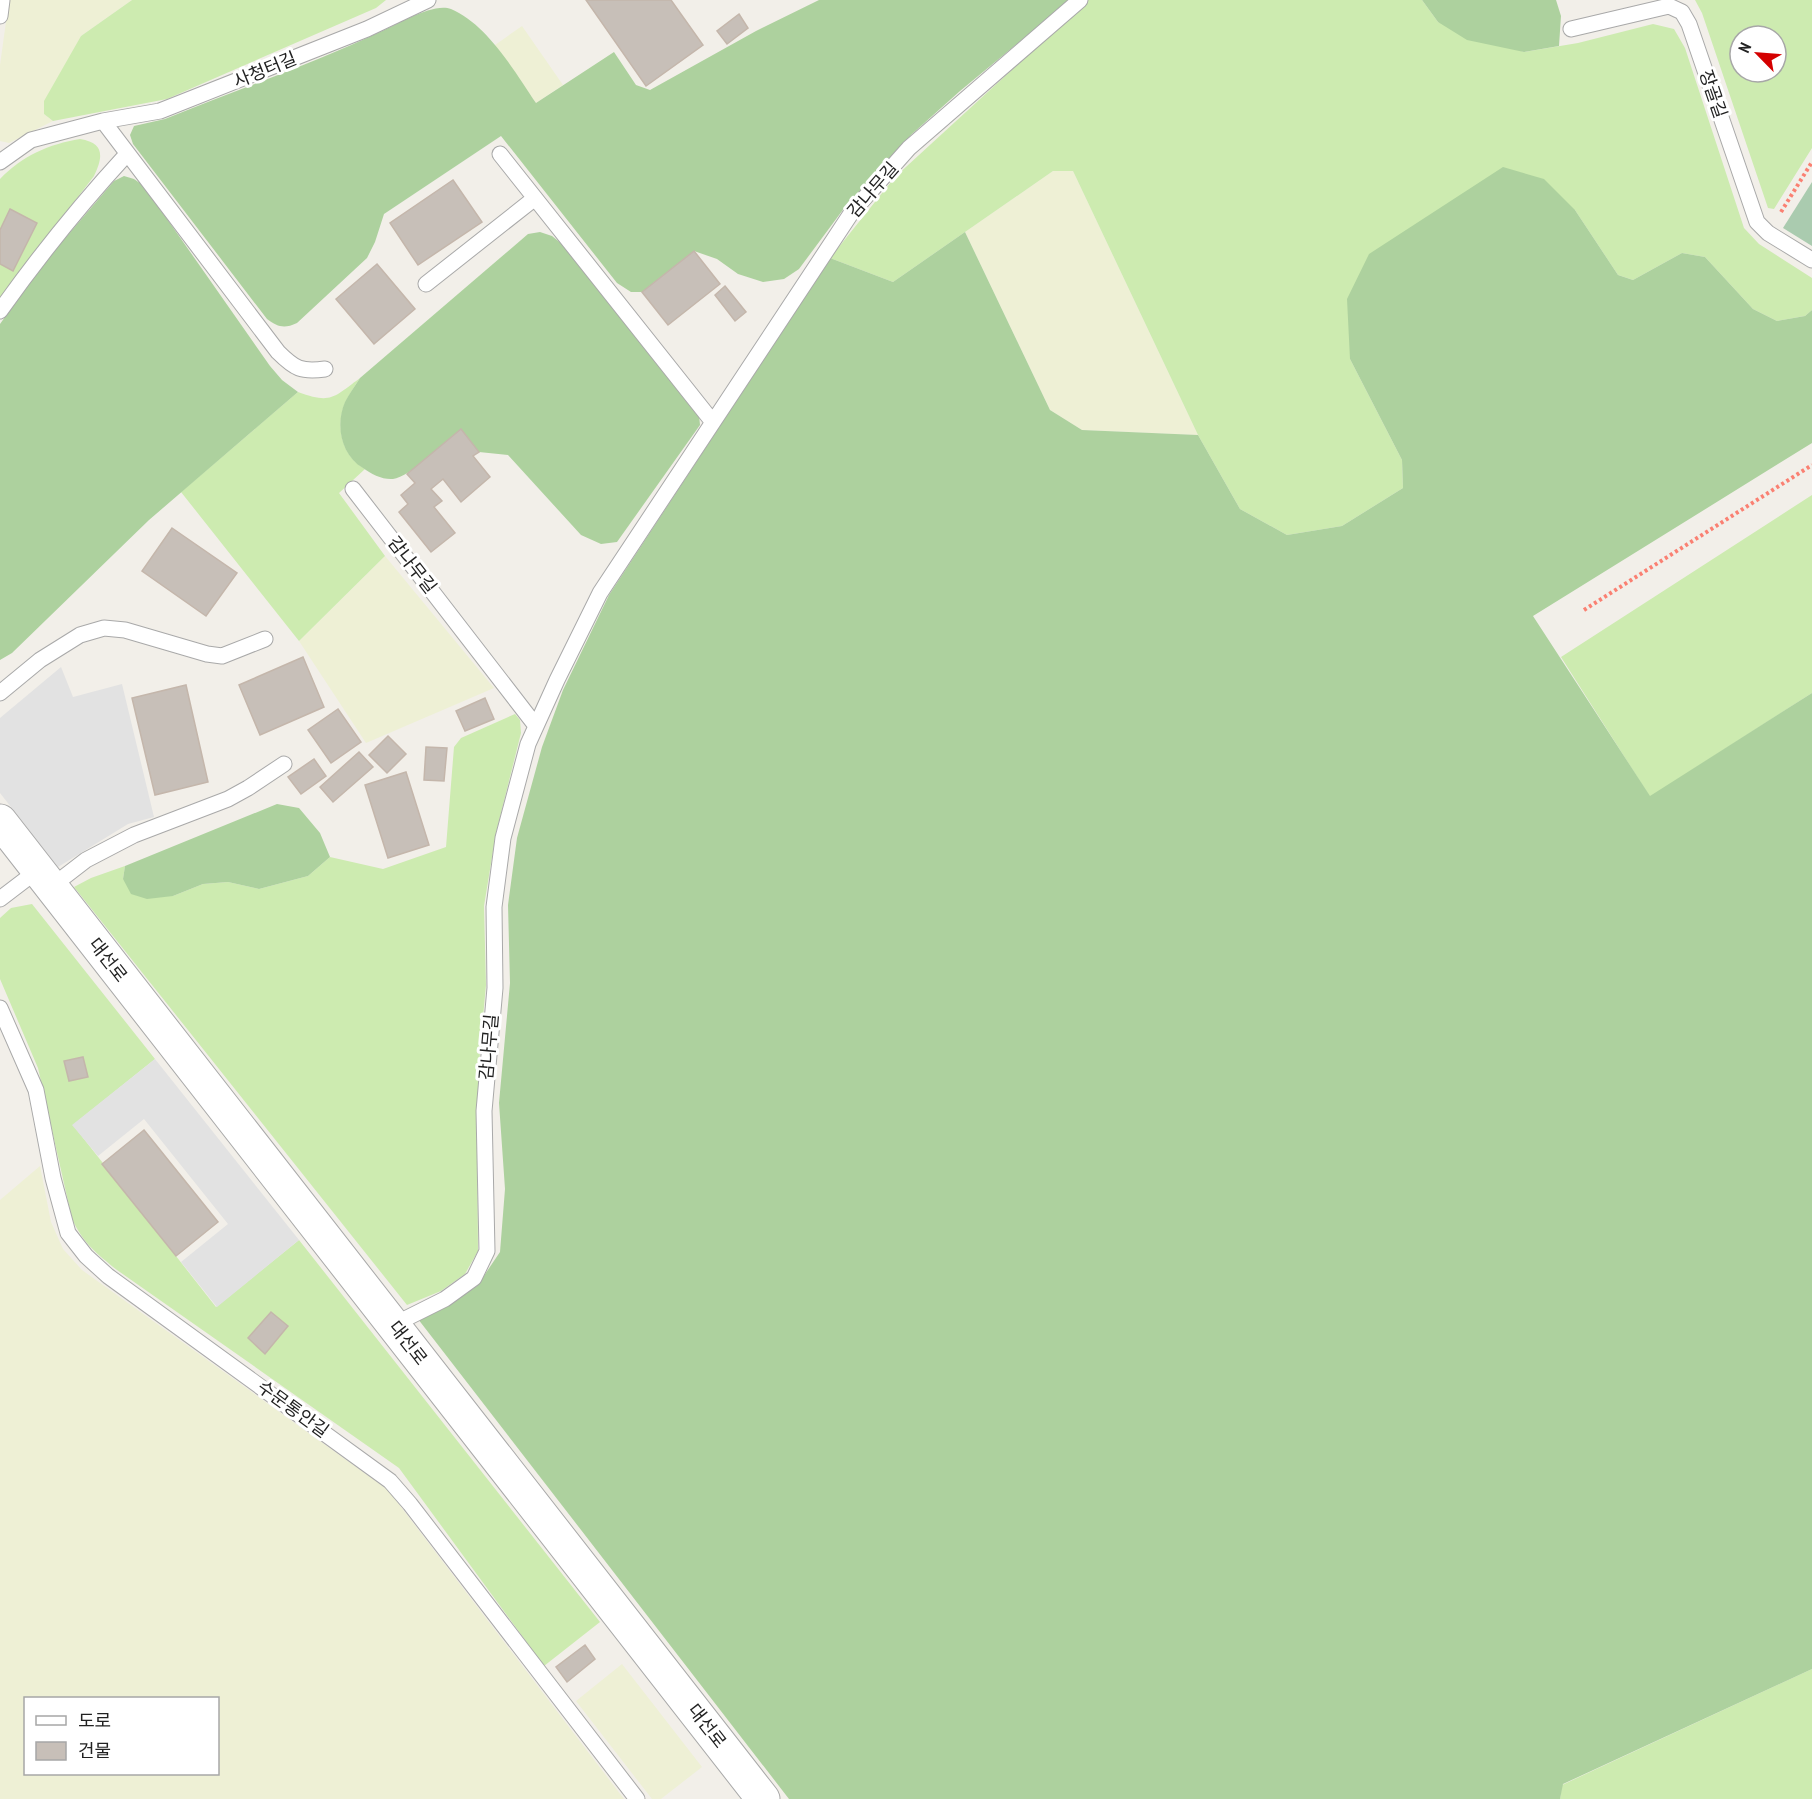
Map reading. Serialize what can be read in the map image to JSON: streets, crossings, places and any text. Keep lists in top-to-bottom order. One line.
{"streets":{"street":["대선로"],"lane":["사청터길","장골길","감나무길","수문통안길"]},"crossings":[["감나무길","대선로"]],"legend":["도로","건물"],"north":"top left"}
